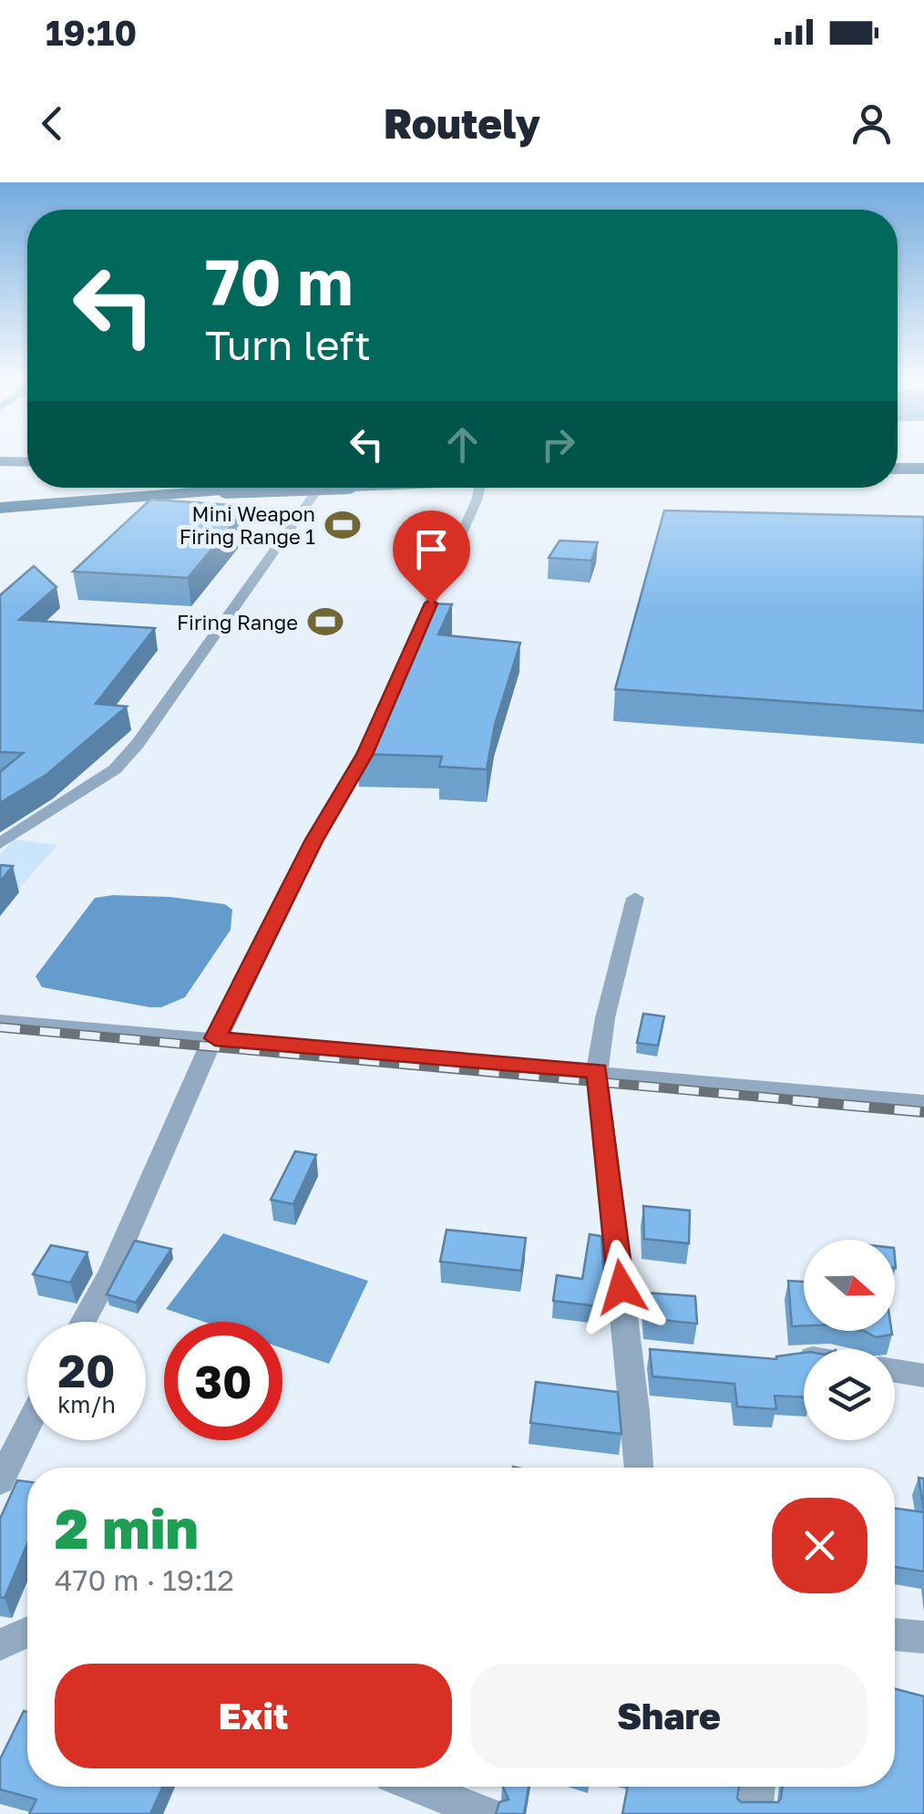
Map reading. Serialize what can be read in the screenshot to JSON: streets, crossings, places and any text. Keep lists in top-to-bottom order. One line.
{"places":{"sports":["Mini Weapon Firing Range 1","Firing Range"]},"north":"right","page":{"status":"19:10","header":"Routely","turn":["70 m","Turn left"],"speed":"20 km/h","limit":"30","heading":["2 min","470 m · 19:12"],"buttons":["Exit","Share"]}}
